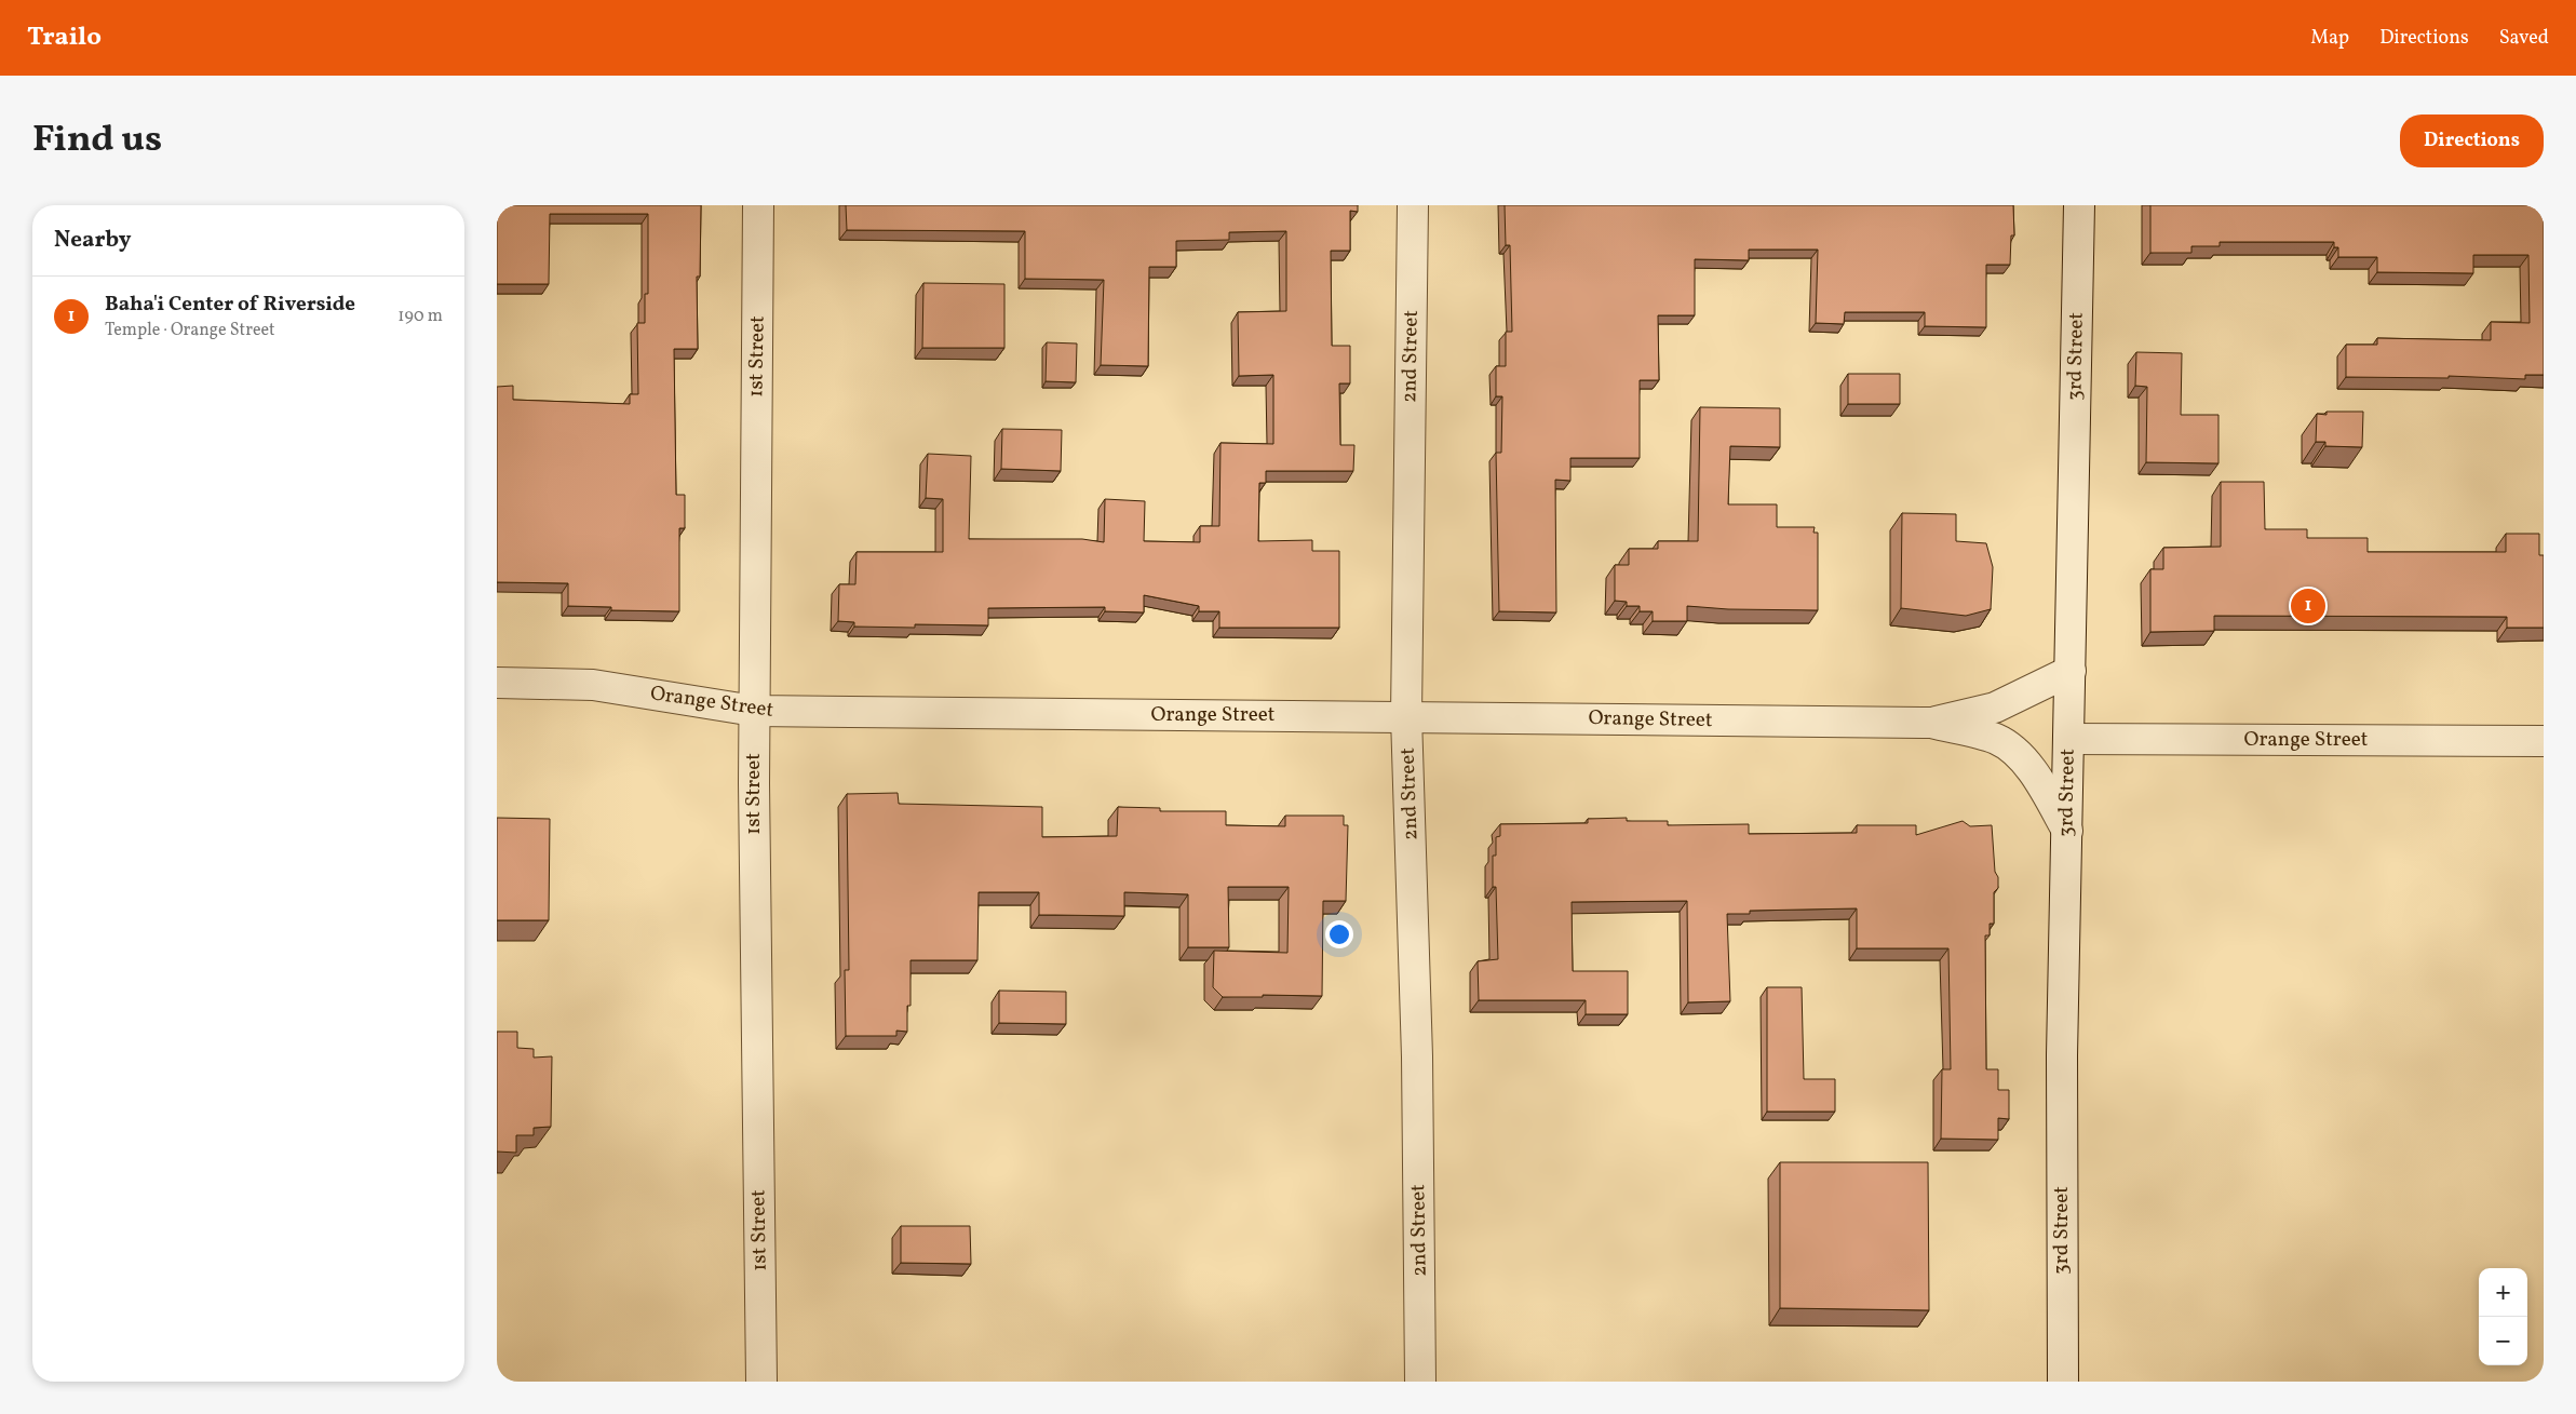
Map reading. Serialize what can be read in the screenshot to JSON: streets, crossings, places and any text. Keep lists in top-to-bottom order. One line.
{"streets":{"street":["1st Street","2nd Street","3rd Street","Orange Street"]},"crossings":[["1st Street","Orange Street"],["2nd Street","Orange Street"],["3rd Street","Orange Street"]],"page":{"header":"Trailo","nav":["Map","Directions","Saved"],"title":"Find us","buttons":"Directions","heading":"Nearby","list":[{"mark":"1","name":"Baha'i Center of Riverside","note":"Temple · Orange Street","value":"190 m"}],"pins":"1","map_buttons":["+","−"]}}
